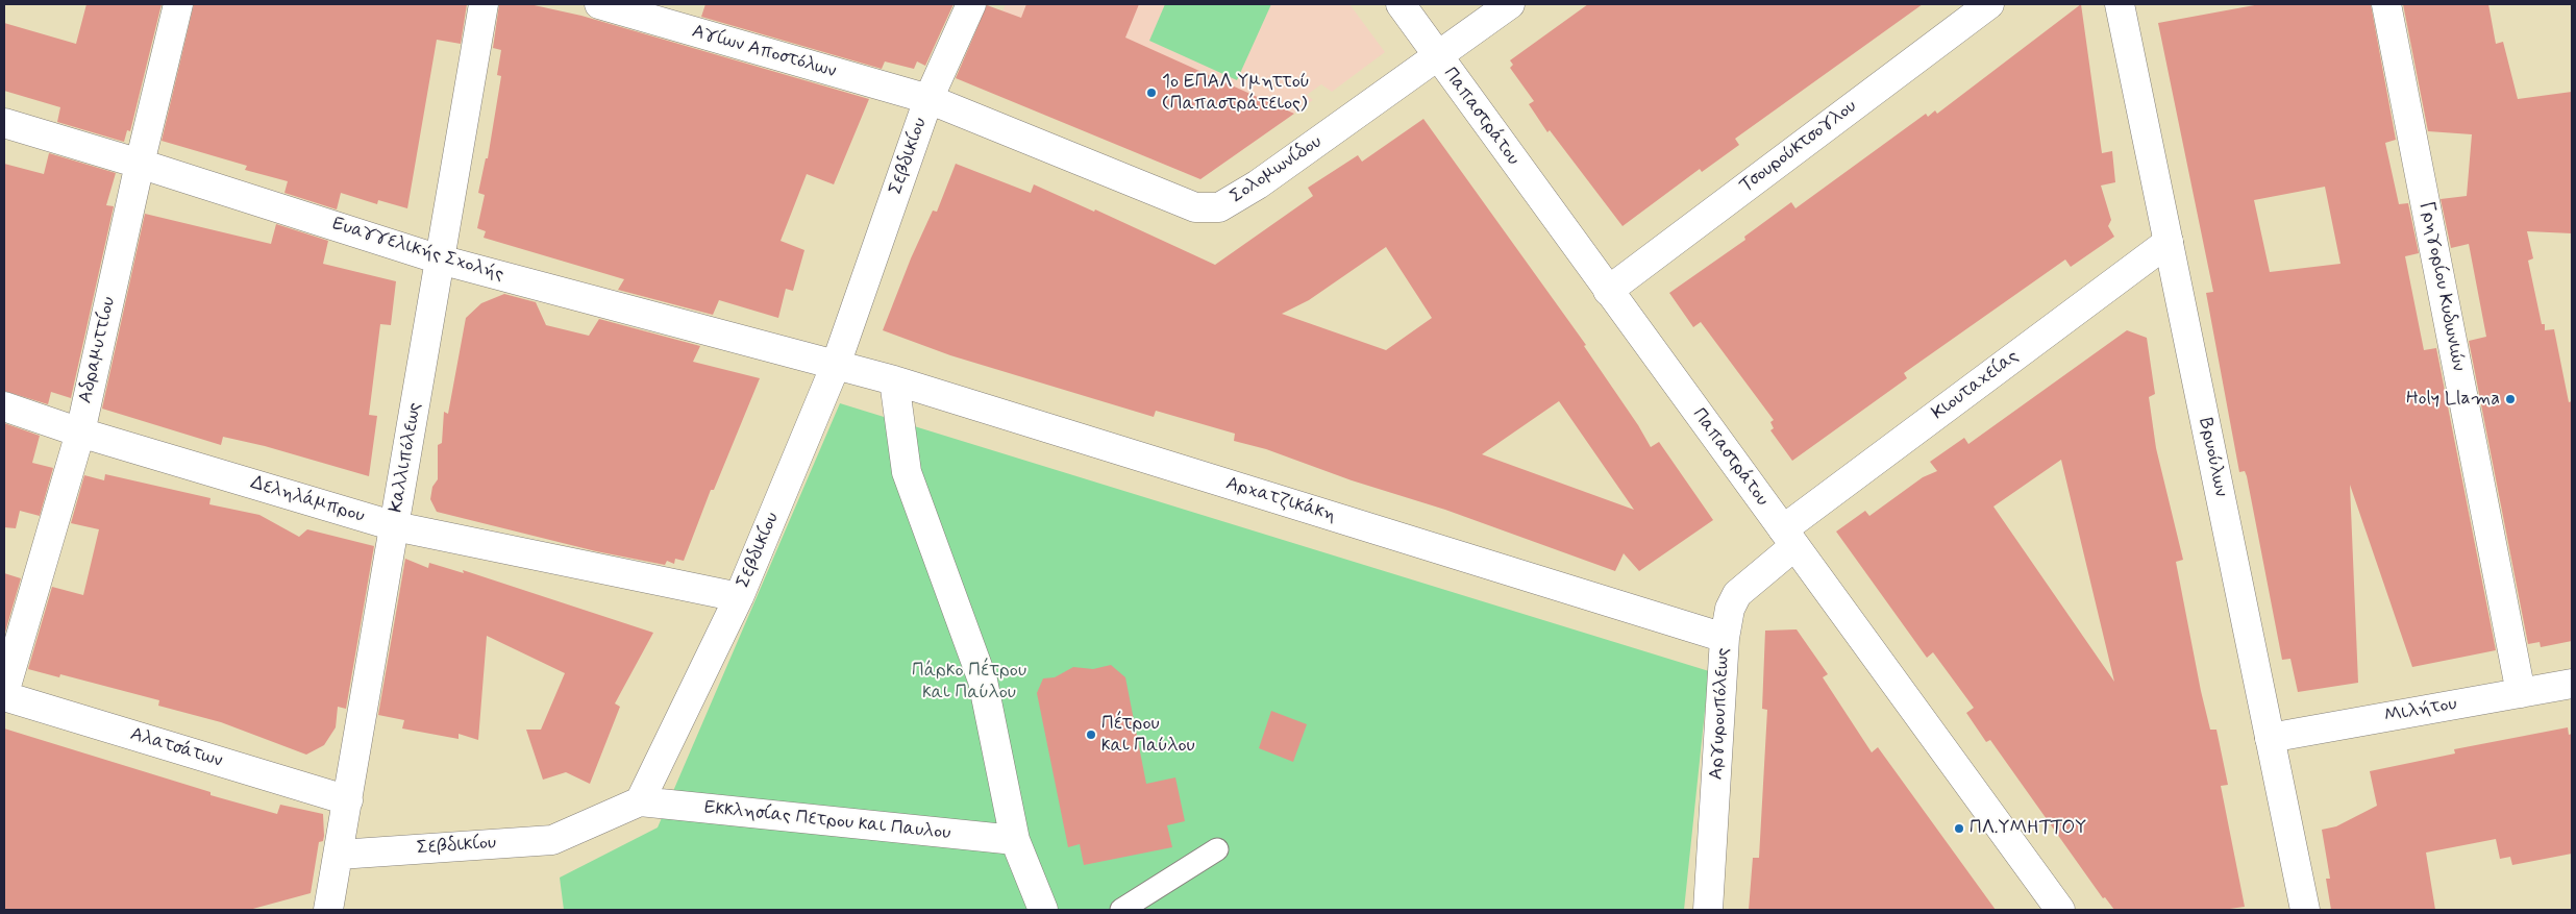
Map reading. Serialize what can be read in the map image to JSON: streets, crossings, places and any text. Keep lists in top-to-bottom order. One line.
{"streets":{"street":["Αγίων Αποστόλων","Παπαστράτου","Τσουρούκτσογλου","Σεβδικίου","Σολομωνίδου","Ευαγγελικής Σχολής","Γρηγορίου Κυδωνιών","Αδραμυττίου","Κιουταχείας","Καλλιπόλεως","Βρυούλων","Δεληλάμπρου","Αρχατζικάκη","Μιλήτου","Αργυρουπόλεως","Αλατσάτων","Εκκλησίας Πετρου και Παυλου"]},"crossings":[["Αγίων Αποστόλων","Σεβδικίου"],["Αγίων Αποστόλων","Σολομωνίδου"],["Παπαστράτου","Τσουρούκτσογλου"],["Παπαστράτου","Σολομωνίδου"],["Παπαστράτου","Κιουταχείας"],["Παπαστράτου","Αργυρουπόλεως"],["Σεβδικίου","Σολομωνίδου"],["Σεβδικίου","Ευαγγελικής Σχολής"],["Σεβδικίου","Καλλιπόλεως"],["Σεβδικίου","Δεληλάμπρου"],["Σεβδικίου","Αρχατζικάκη"],["Σεβδικίου","Εκκλησίας Πετρου και Παυλου"],["Ευαγγελικής Σχολής","Αδραμυττίου"],["Ευαγγελικής Σχολής","Καλλιπόλεως"],["Ευαγγελικής Σχολής","Αρχατζικάκη"],["Γρηγορίου Κυδωνιών","Μιλήτου"],["Αδραμυττίου","Δεληλάμπρου"],["Αδραμυττίου","Αλατσάτων"],["Κιουταχείας","Βρυούλων"],["Κιουταχείας","Αργυρουπόλεως"],["Καλλιπόλεως","Δεληλάμπρου"],["Καλλιπόλεως","Αλατσάτων"],["Βρυούλων","Μιλήτου"],["Αρχατζικάκη","Αργυρουπόλεως"]],"parks":["Πάρκο Πέτρου και Παύλου"],"places":["1ο ΕΠΑΛ Υμηττού (Παπαστράτειος)","Holy Llama","Πέτρου και Παύλου","ΠΛ.ΥΜΗΤΤΟΥ"]}
